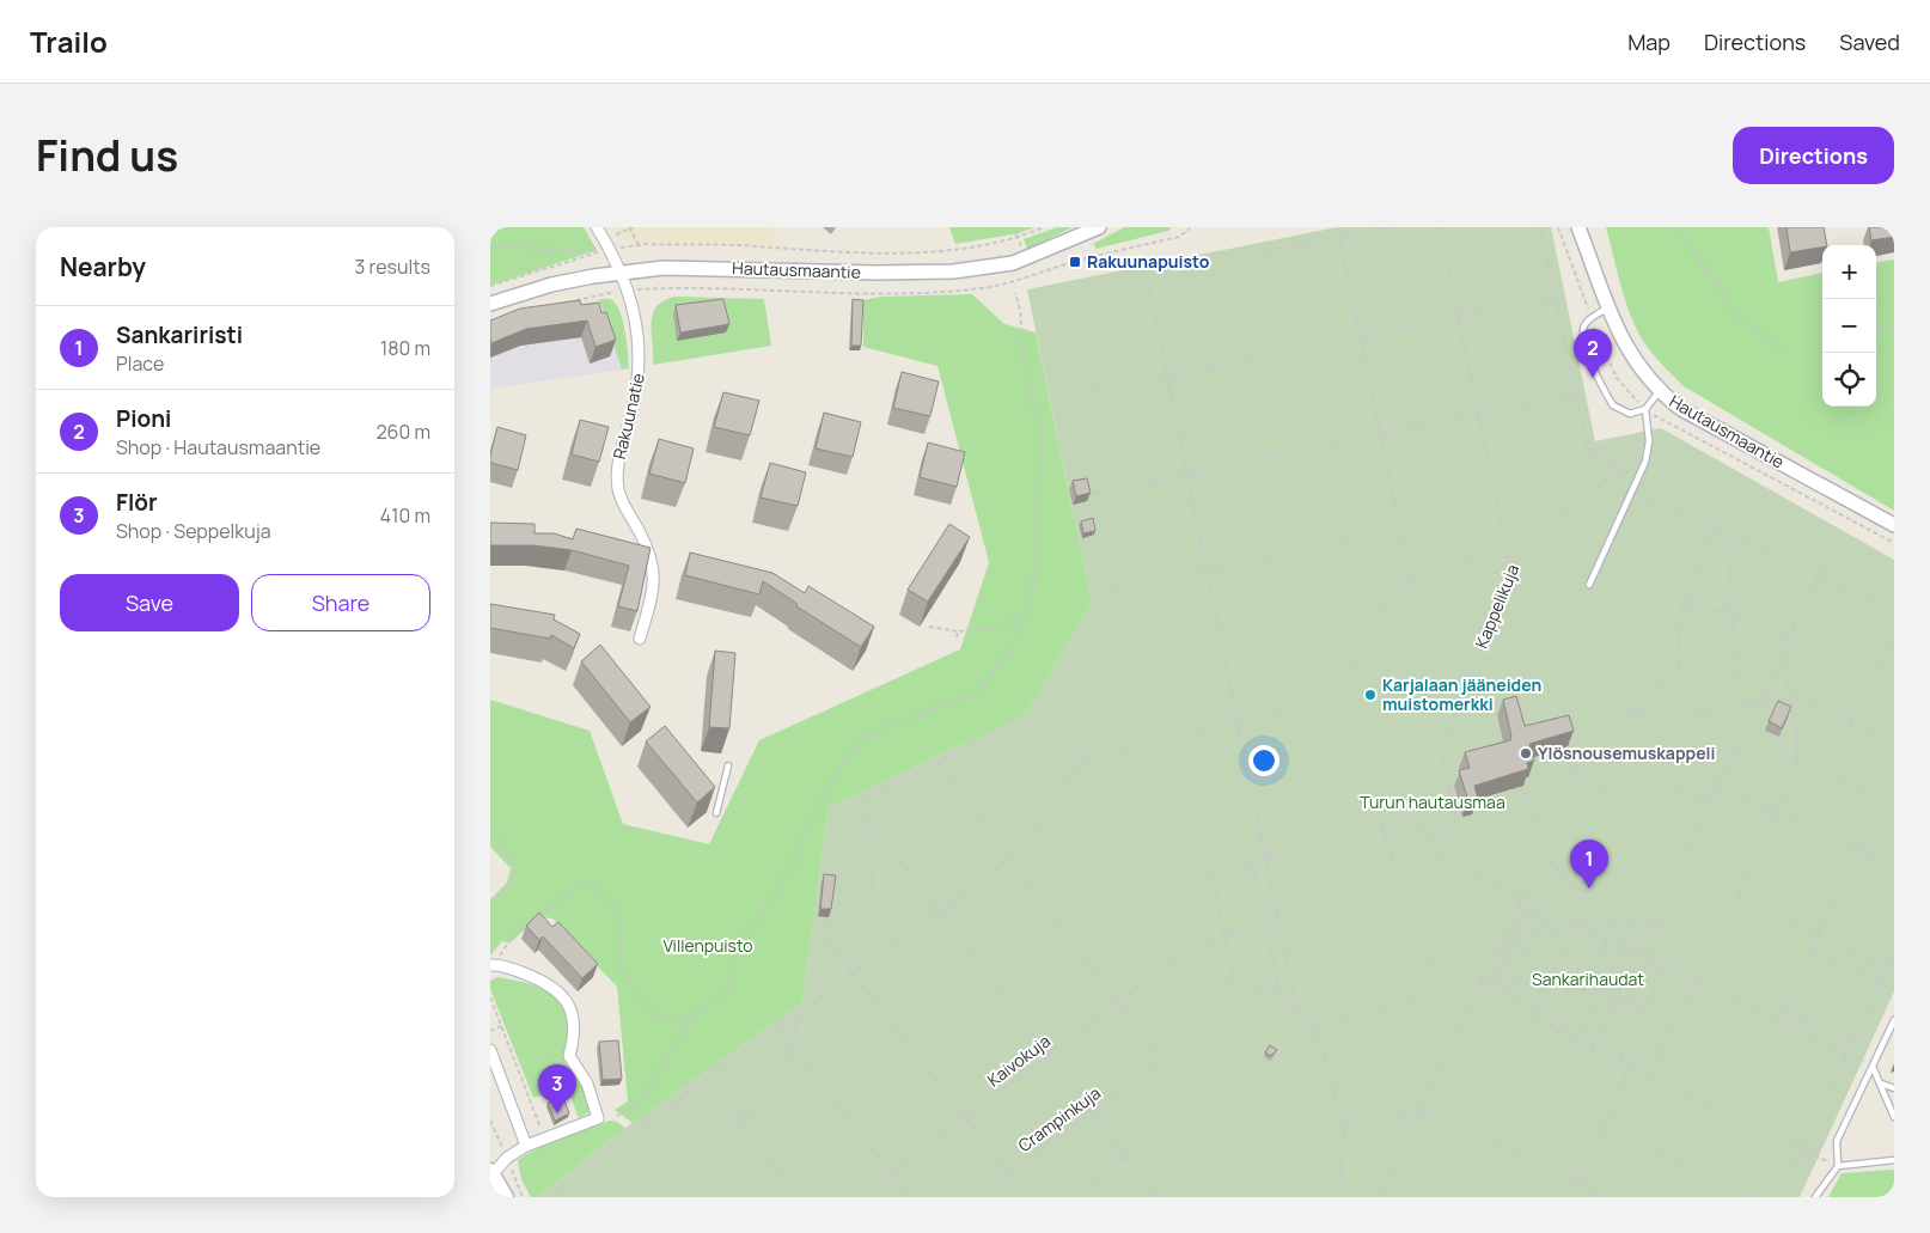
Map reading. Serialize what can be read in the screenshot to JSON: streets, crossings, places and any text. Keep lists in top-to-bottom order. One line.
{"streets":{"street":["Hautausmaantie","Rakuunatie"],"path":["Kappelikuja","Kaivokuja","Crampinkuja"]},"crossings":[["Hautausmaantie","Rakuunatie"],["Kaivokuja","Crampinkuja"]],"parks":["Turun hautausmaa","Villenpuisto","Sankarihaudat"],"places":{"transit":["Rakuunapuisto"],"other":["Karjalaan jääneiden muistomerkki","Ylösnousemuskappeli"]},"page":{"header":"Trailo","nav":["Map","Directions","Saved"],"title":"Find us","buttons":["Directions",["Save","Share"]],"heading":["Nearby","3 results"],"map_buttons":["+","−"],"list":[{"mark":"1","name":"Sankariristi","note":"Place","value":"180 m"},{"mark":"2","name":"Pioni","note":"Shop · Hautausmaantie","value":"260 m"},{"mark":"3","name":"Flör","note":"Shop · Seppelkuja","value":"410 m"}],"pins":["2","1","3"]}}
